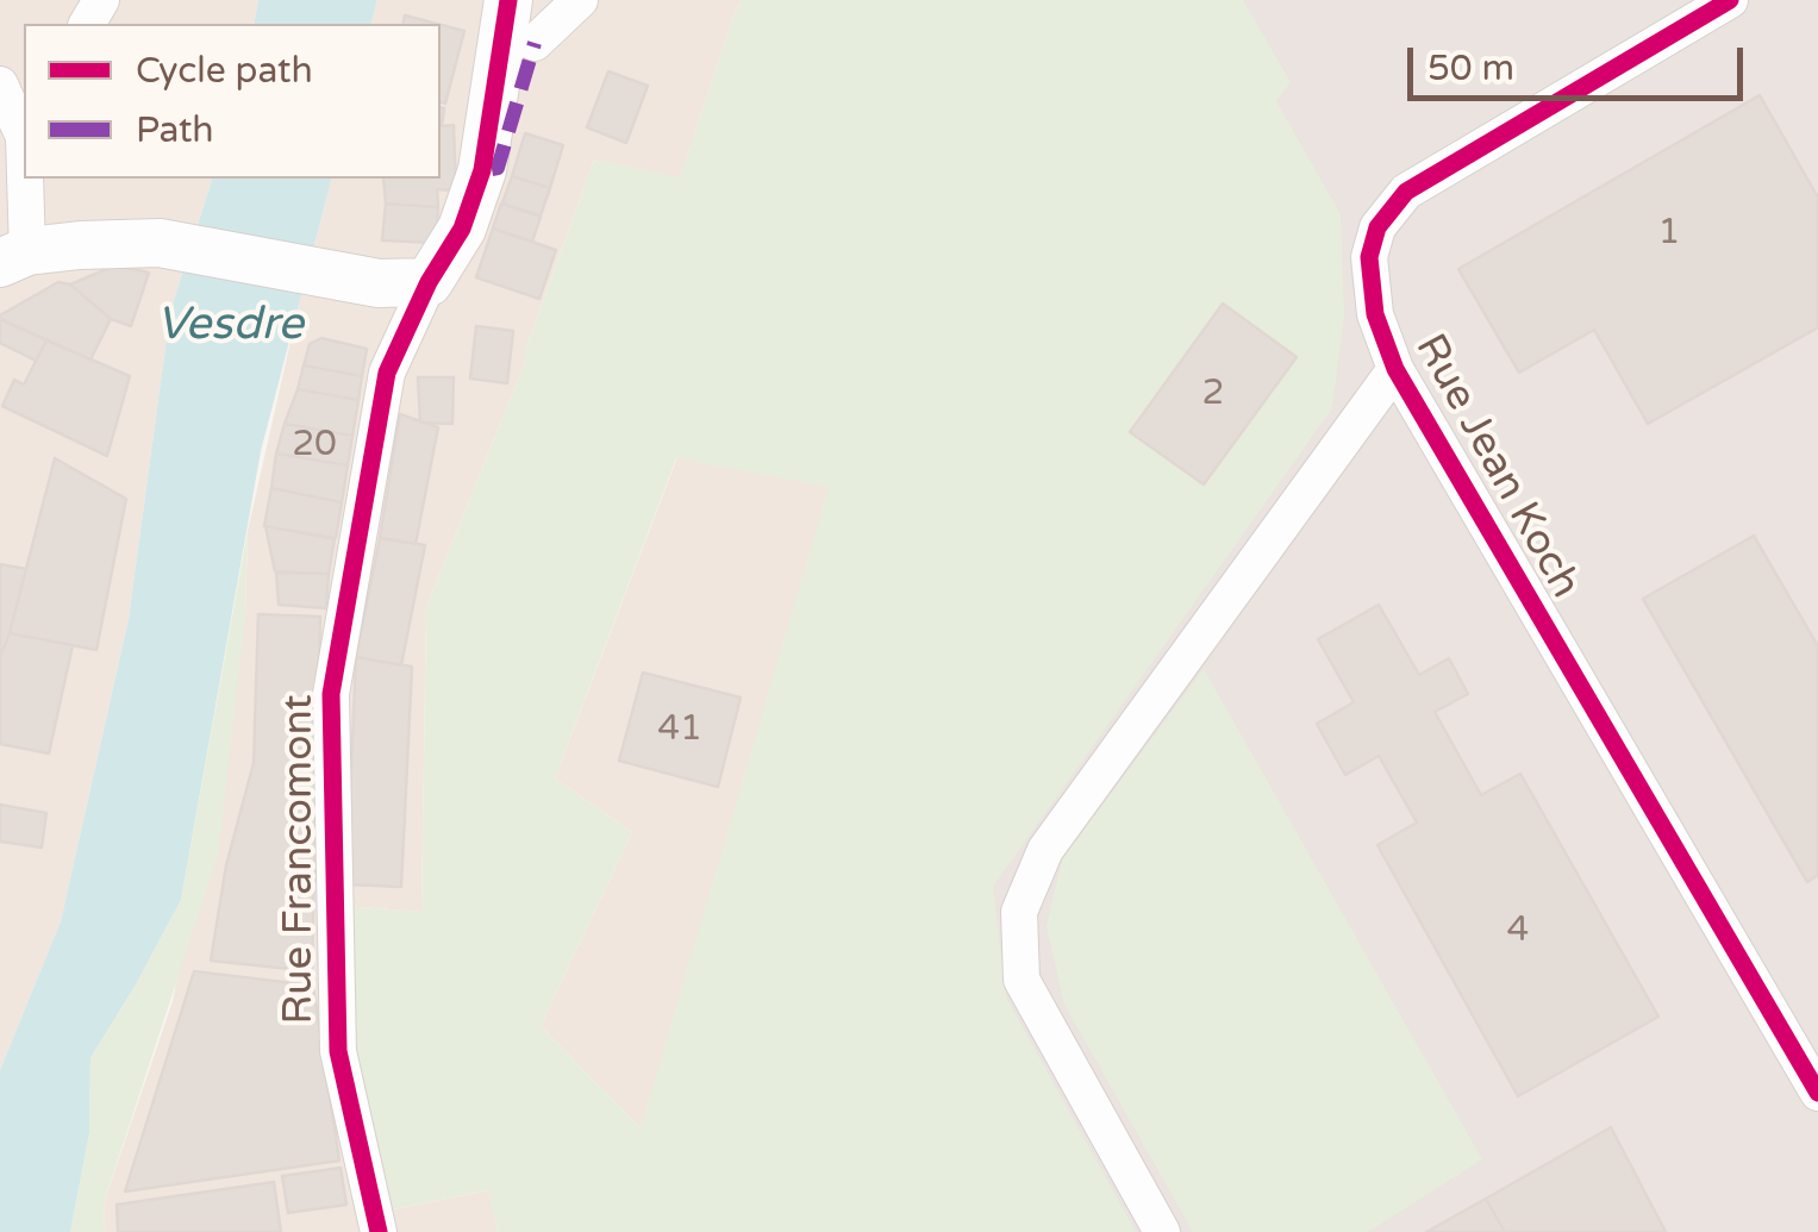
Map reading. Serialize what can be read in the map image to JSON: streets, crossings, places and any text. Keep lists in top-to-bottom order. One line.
{"streets":{"street":["Rue Jean Koch","Rue Francomont"]},"water":["Vesdre"],"house_numbers":["1","2","20","41","4"],"legend":["Cycle path","Path"],"scale_bar":"50 m"}
